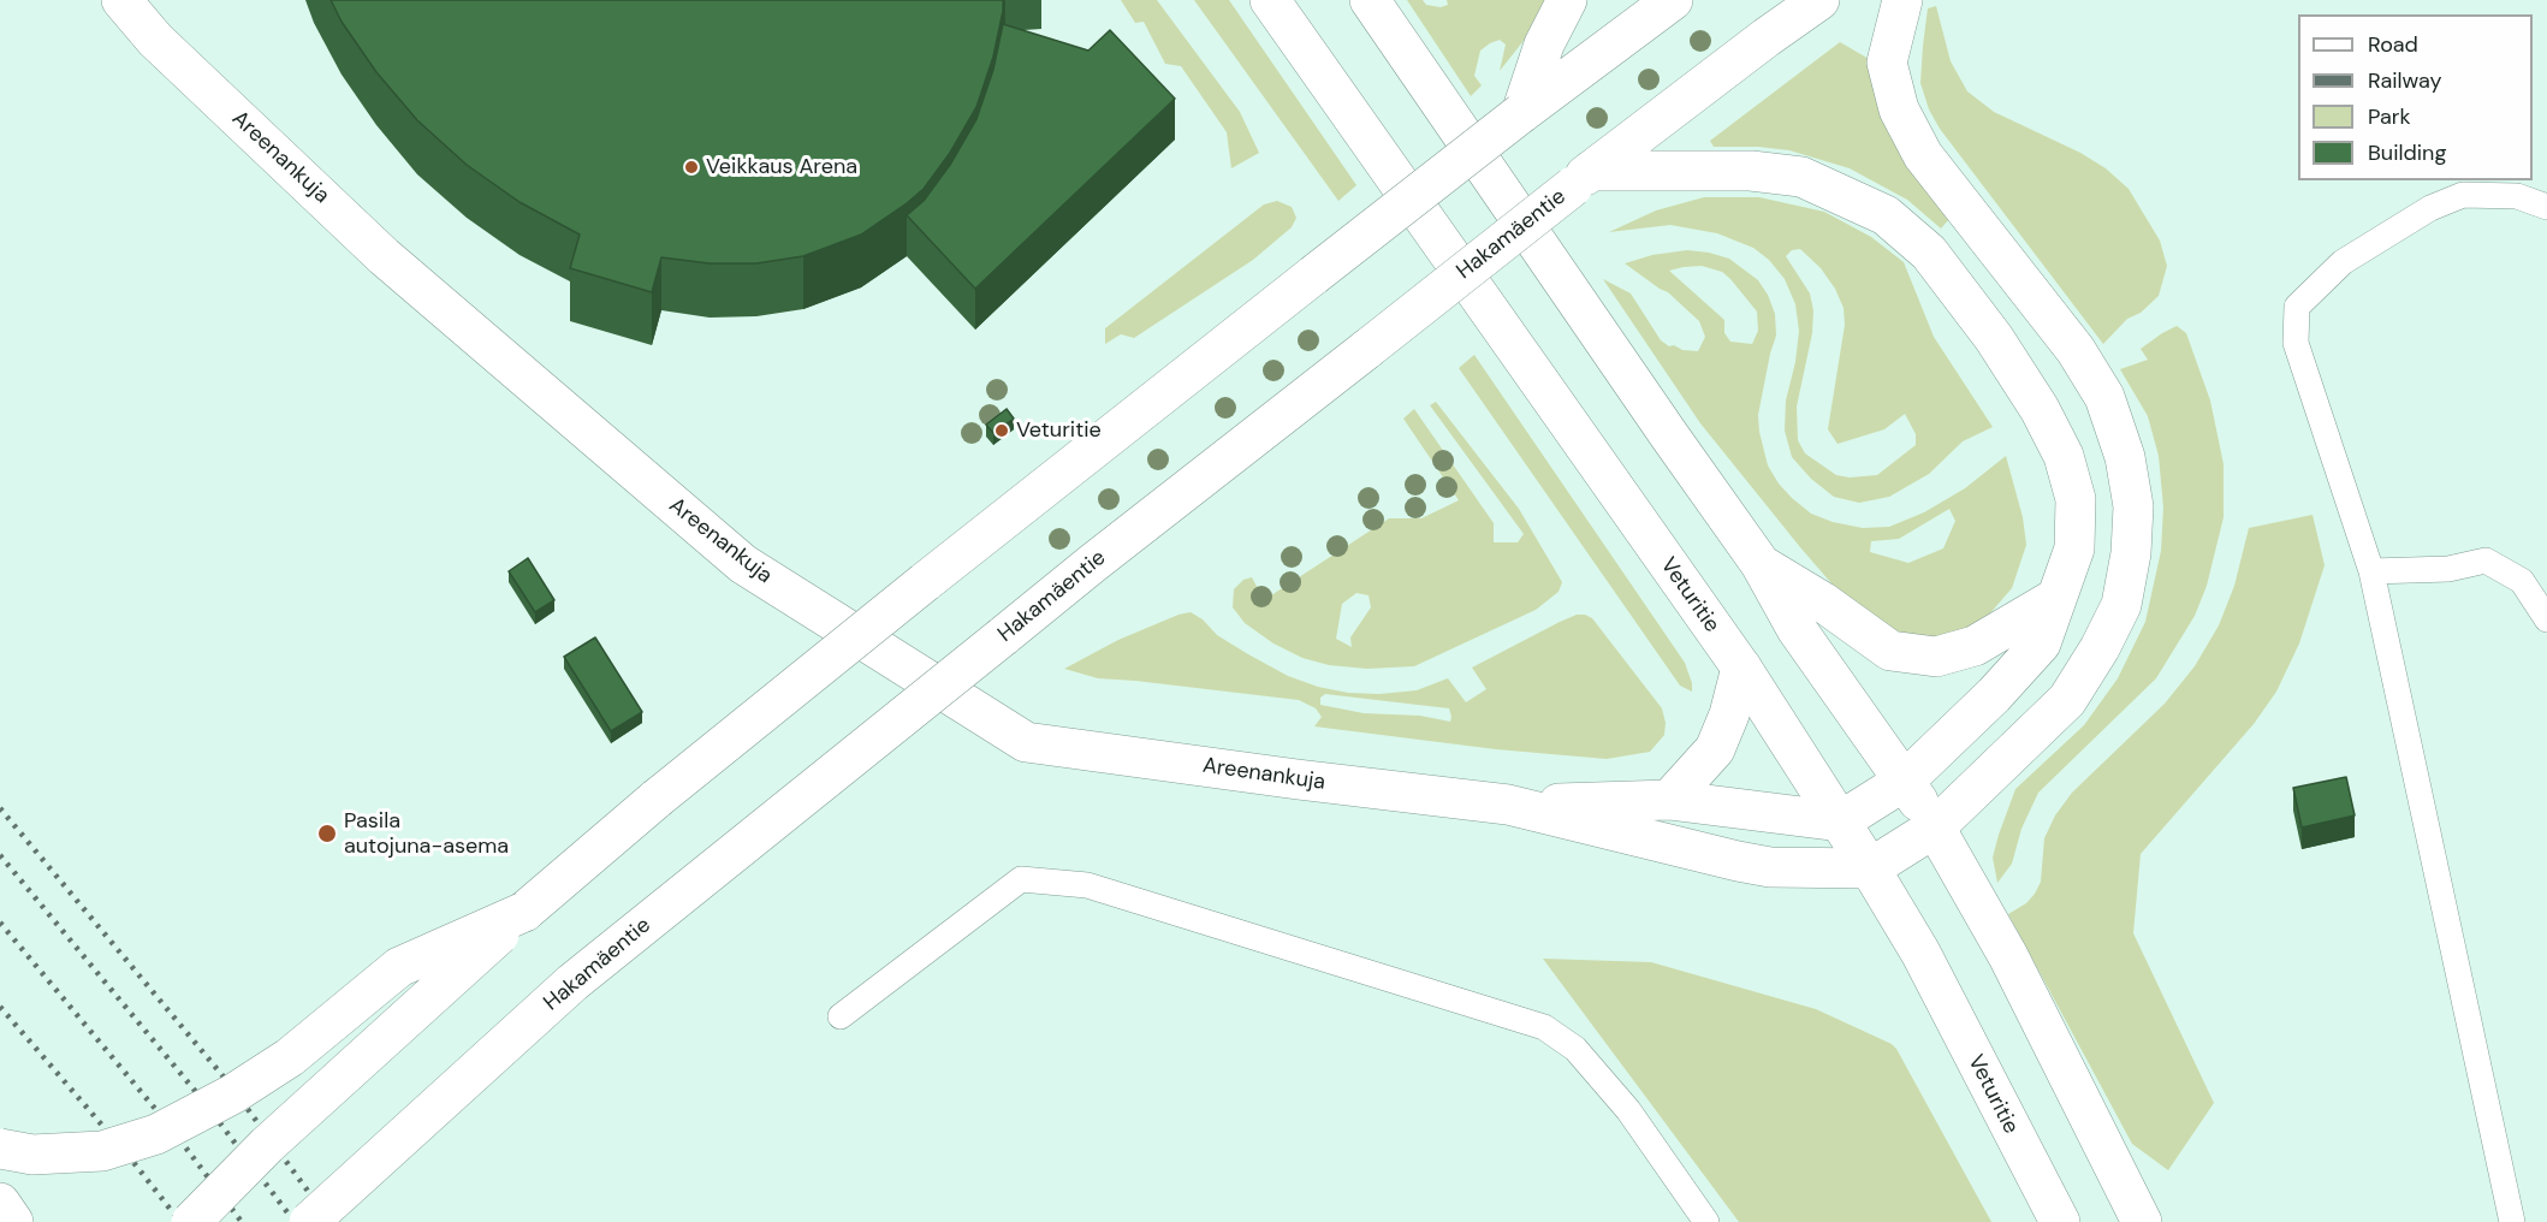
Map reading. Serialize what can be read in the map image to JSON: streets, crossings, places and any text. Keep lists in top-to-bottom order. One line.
{"streets":{"main road":["Areenankuja","Hakamäentie","Veturitie"]},"crossings":[["Areenankuja","Veturitie"]],"places":["Veikkaus Arena","Veturitie","Pasila autojuna-asema"],"legend":["Road","Railway","Park","Building"]}
